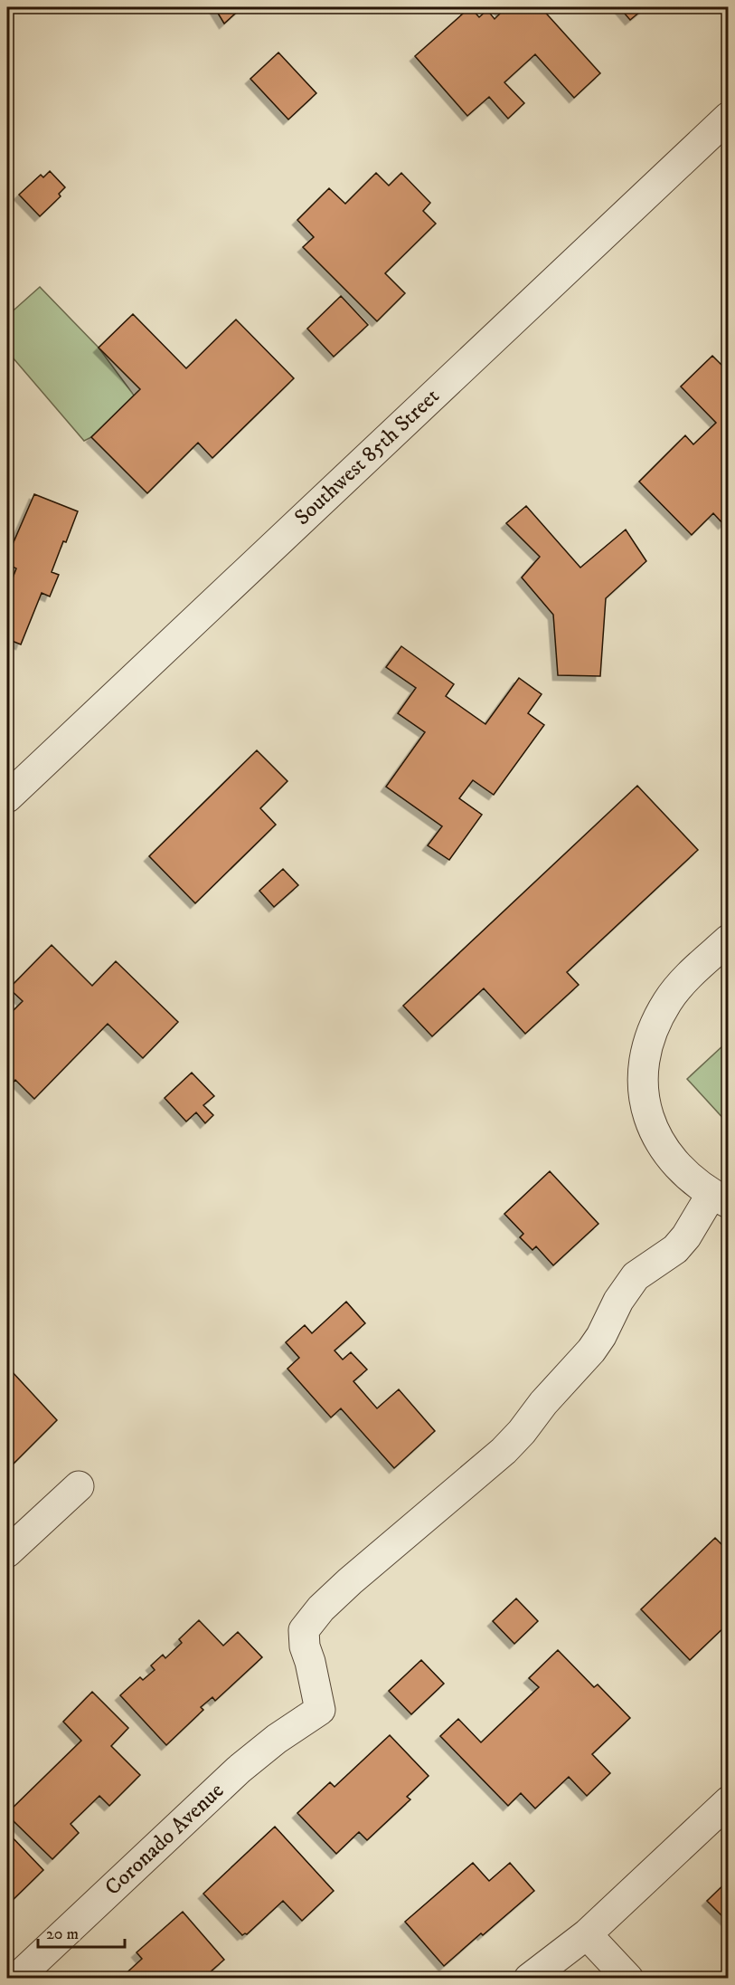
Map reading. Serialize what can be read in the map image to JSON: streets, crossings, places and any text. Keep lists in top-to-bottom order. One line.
{"streets":{"street":["Southwest 85th Street","Coronado Avenue"]},"scale_bar":"20 m"}
